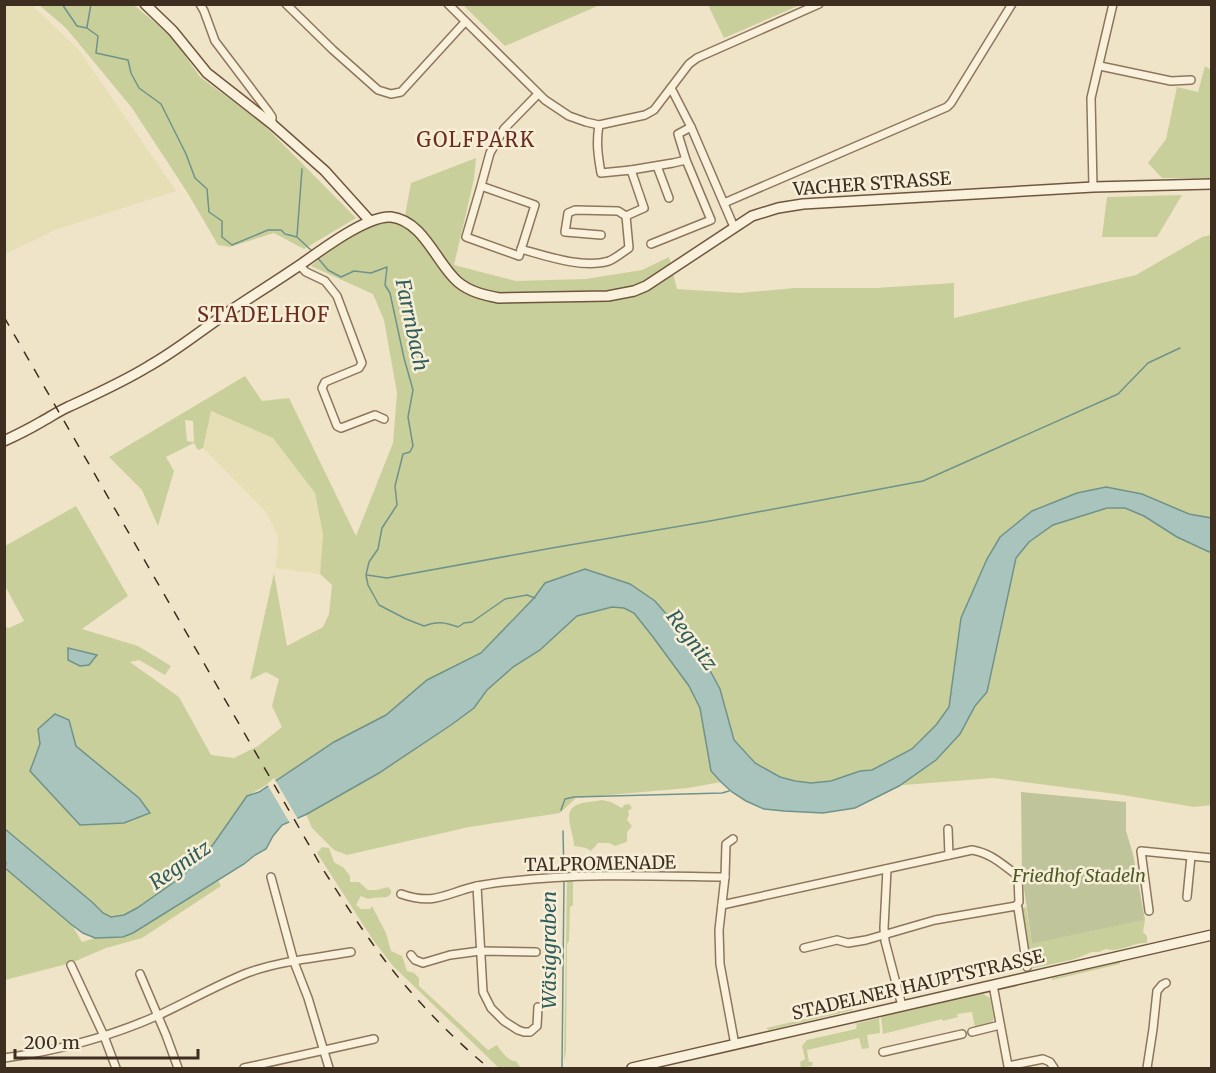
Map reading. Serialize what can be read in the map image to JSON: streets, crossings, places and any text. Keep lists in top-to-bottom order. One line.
{"streets":{"street":["VACHER STRASSE","TALPROMENADE","STADELNER HAUPTSTRASSE"]},"districts":["GOLFPARK","STADELHOF"],"water":["Farrnbach","Regnitz","Wäsiggraben"],"parks":["Friedhof Stadeln"],"scale_bar":"200 m"}
